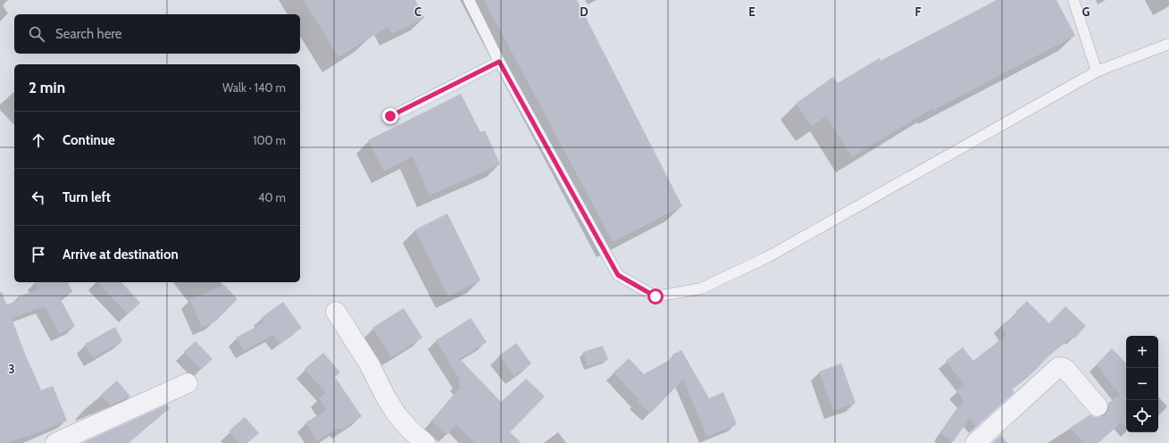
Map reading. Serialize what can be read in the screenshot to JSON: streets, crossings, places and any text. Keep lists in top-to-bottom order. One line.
{"page":{"search":"Search here","heading":["2 min","Walk · 140 m"],"list":[["Continue","100 m"],["Turn left","40 m"],"Arrive at destination"],"map_buttons":["+","−"]},"grid":{"columns":["C","D","E","F","G"],"rows":["3"]}}
